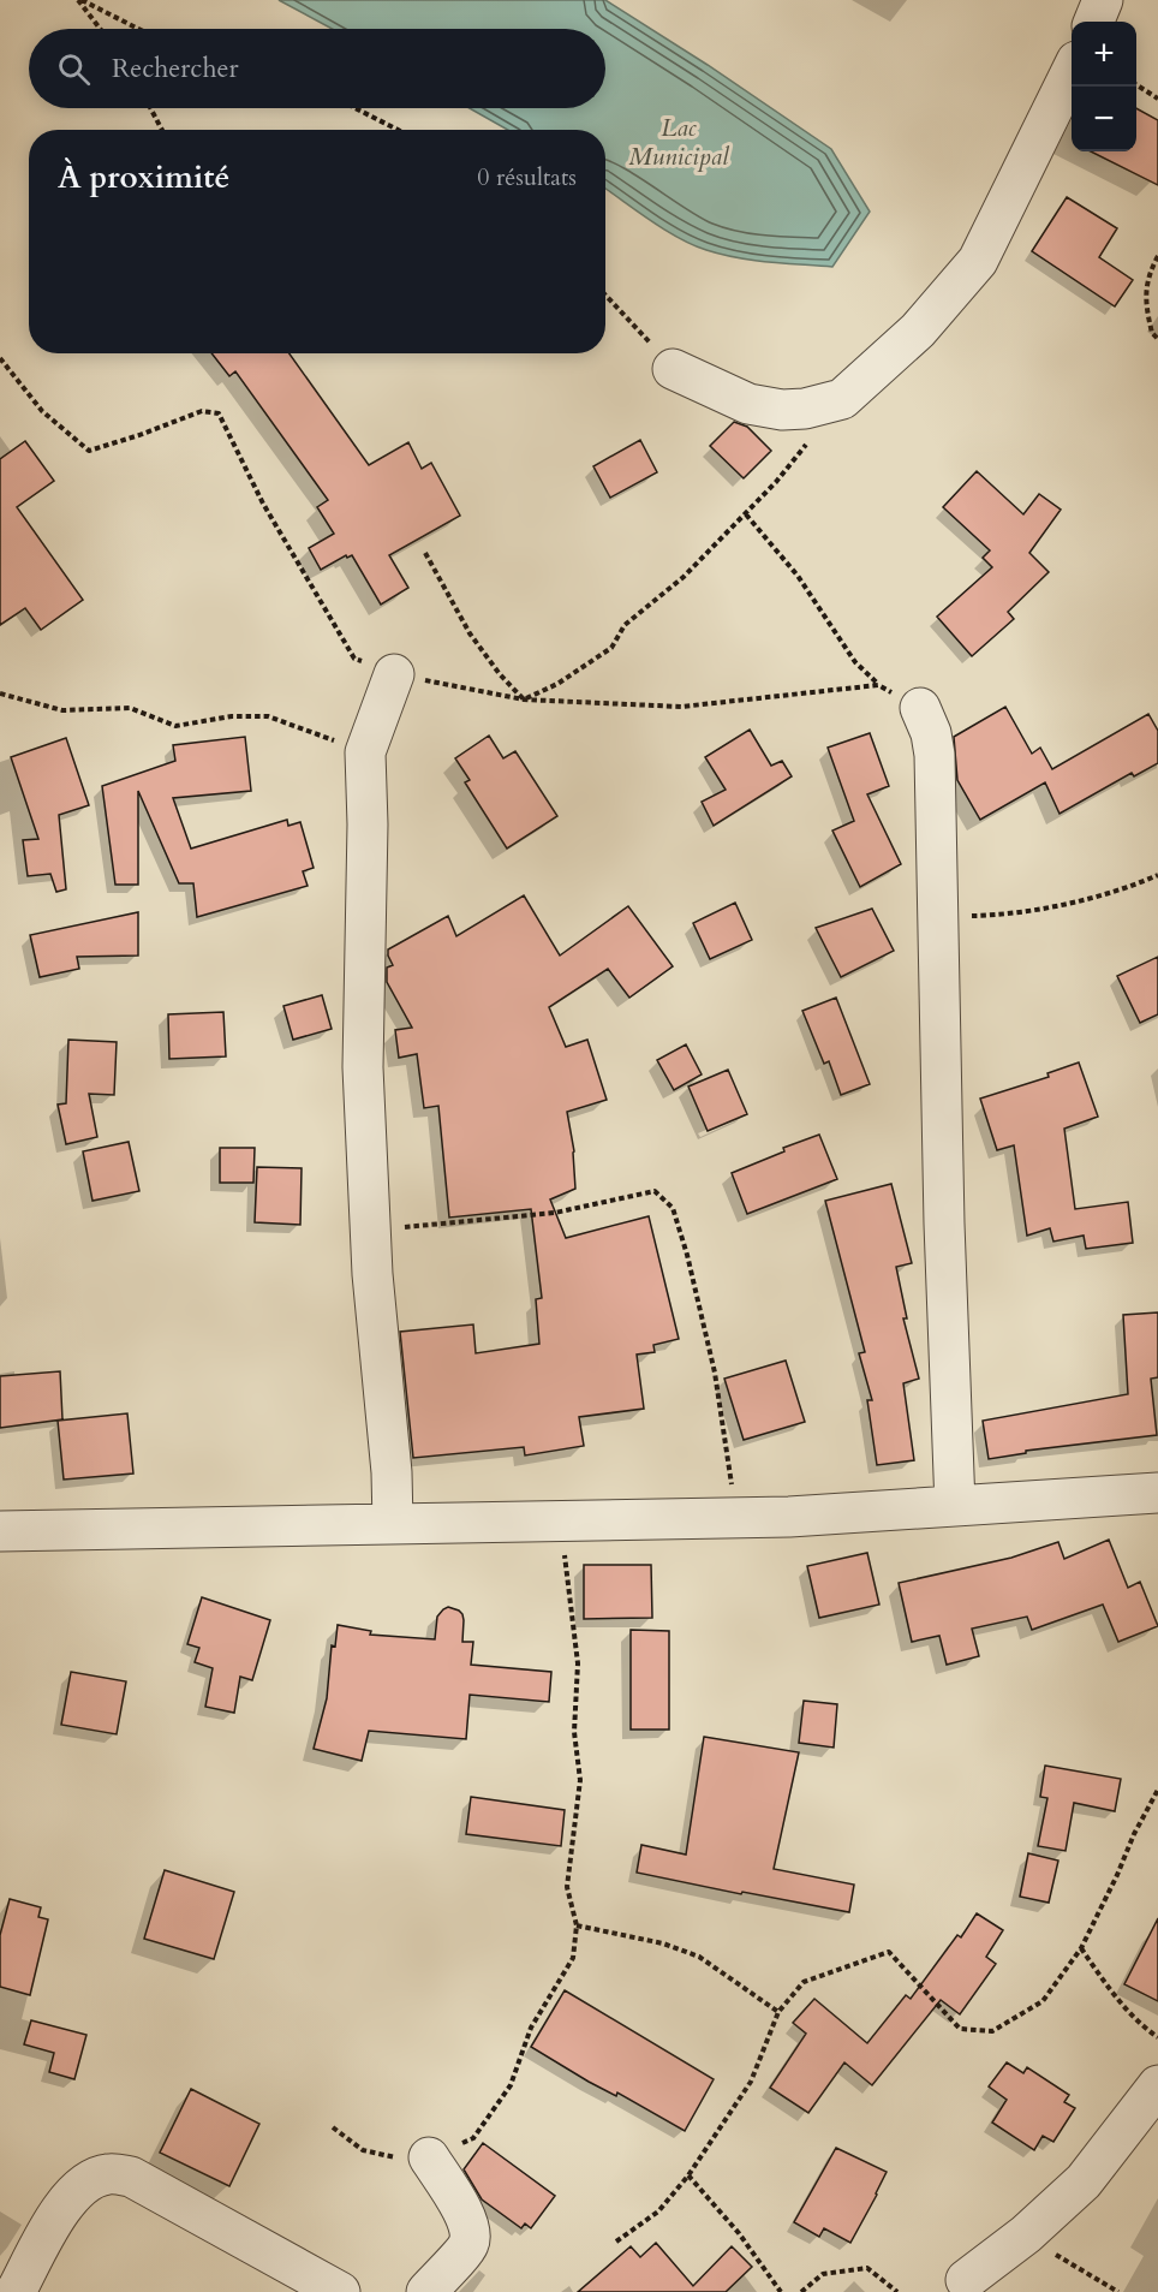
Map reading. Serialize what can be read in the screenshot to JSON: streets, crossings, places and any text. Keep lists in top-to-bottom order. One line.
{"water":["Lac Municipal"],"page":{"map_buttons":["+","−"],"search":"Rechercher","heading":["À proximité","0 résultats"]}}
